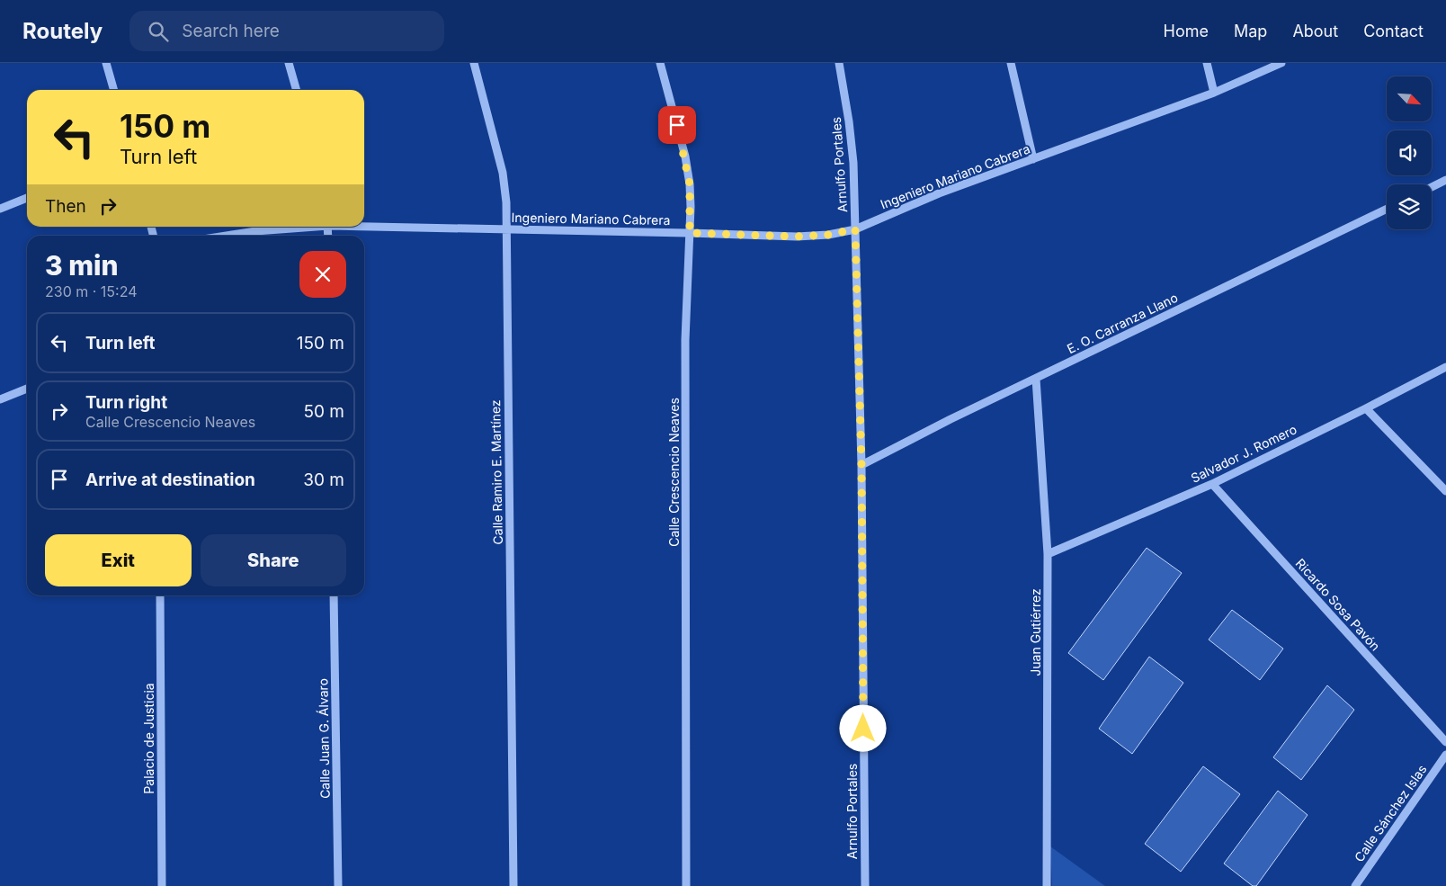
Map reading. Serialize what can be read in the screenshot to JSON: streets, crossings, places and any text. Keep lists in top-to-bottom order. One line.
{"streets":{"street":["Arnulfo Portales","Ingeniero Mariano Cabrera","E. O. Carranza Llano","Salvador J. Romero","Calle Ramiro E. Martínez","Calle Crescencio Neaves","Ricardo Sosa Pavón","Juan Gutiérrez","Palacio de Justicia","Calle Juan G. Álvaro","Calle Sánchez Islas"]},"crossings":[["Arnulfo Portales","Ingeniero Mariano Cabrera"],["Arnulfo Portales","E. O. Carranza Llano"],["Ingeniero Mariano Cabrera","Calle Ramiro E. Martínez"],["Ingeniero Mariano Cabrera","Calle Crescencio Neaves"],["E. O. Carranza Llano","Juan Gutiérrez"],["Salvador J. Romero","Ricardo Sosa Pavón"],["Salvador J. Romero","Juan Gutiérrez"]],"north":"bottom right","page":{"header":"Routely","search":"Search here","nav":["Home","Map","About","Contact"],"turn":["150 m","Turn left"],"then":"Then","heading":["3 min","230 m · 15:24"],"list":[{"name":"Turn left","value":"150 m"},{"name":"Turn right","note":"Calle Crescencio Neaves","value":"50 m"},{"name":"Arrive at destination","value":"30 m"}],"buttons":["Exit","Share"]}}
